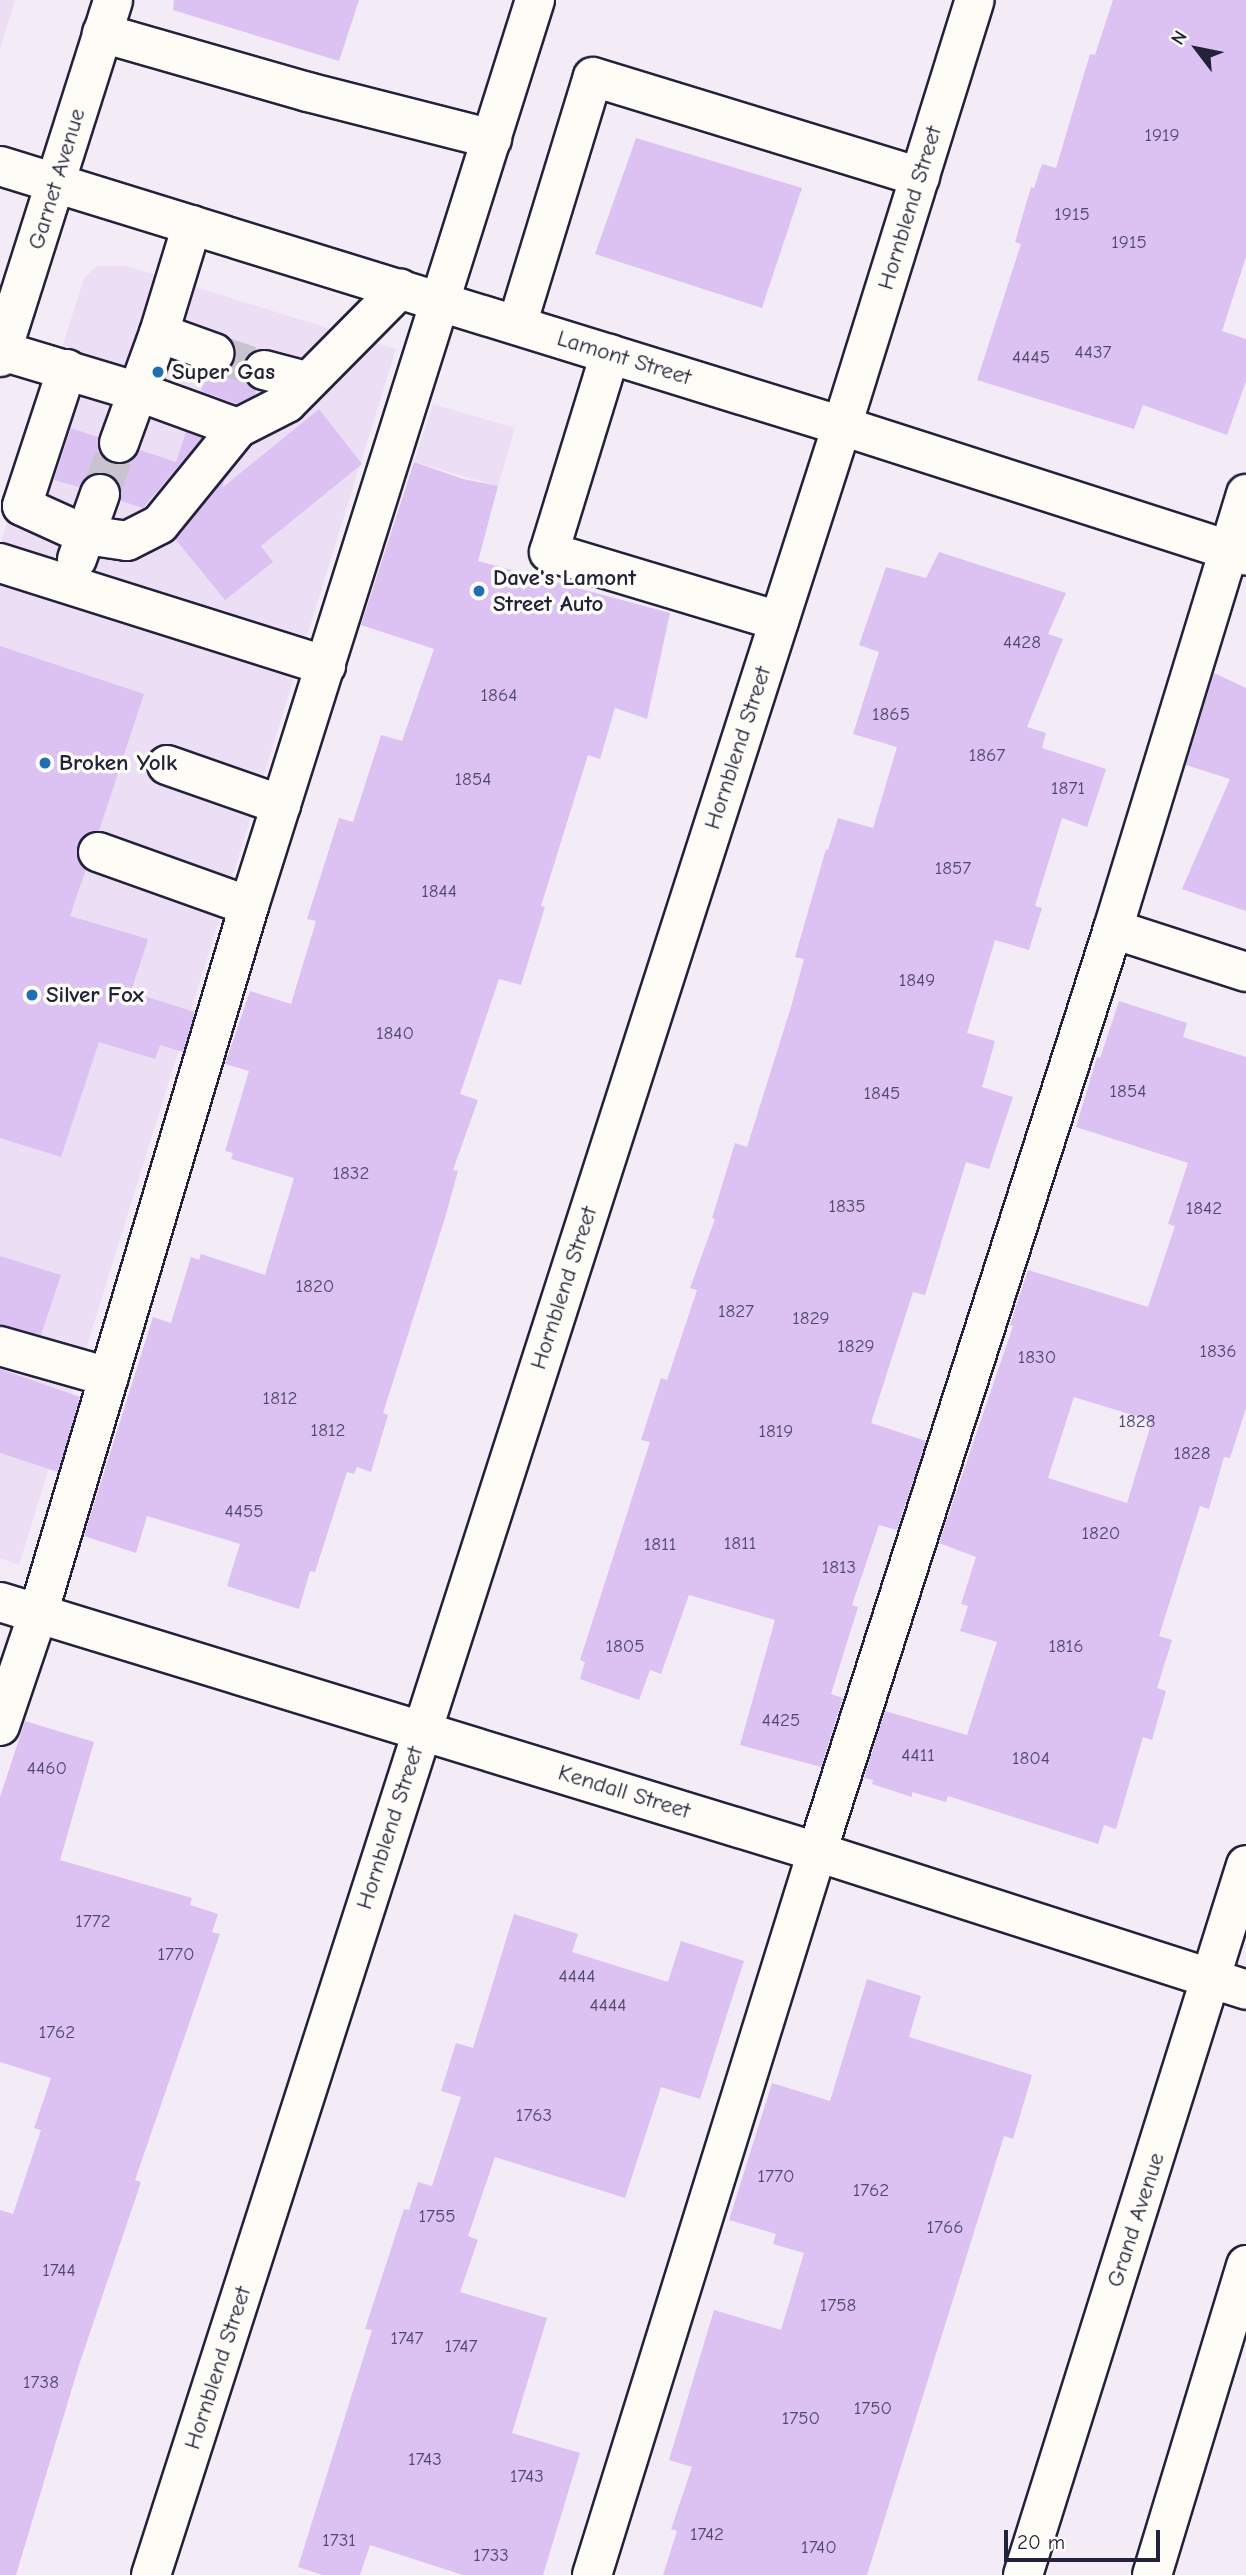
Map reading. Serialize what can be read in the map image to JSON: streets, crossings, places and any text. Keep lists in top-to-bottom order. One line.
{"streets":{"street":["Garnet Avenue","Hornblend Street","Lamont Street","Kendall Street","Grand Avenue"]},"crossings":[["Garnet Avenue","Lamont Street"],["Hornblend Street","Lamont Street"],["Hornblend Street","Kendall Street"],["Kendall Street","Grand Avenue"]],"places":["Super Gas","Dave's Lamont Street Auto","Broken Yolk","Silver Fox"],"house_numbers":["1919","1915","1915","4437","4445","4428","1864","1865","1867","1854","1871","1857","1844","1849","1840","1854","1845","1832","1835","1842","1820","1827","1829","1829","1836","1830","1812","1828","1812","1819","1828","4455","1820","1811","1811","1813","1805","1816","4425","4411","1804","4460","1772","1770","4444","4444","1762","1763","1770","1762","1755","1766","1744","1758","1747","1747","1738","1750","1750","1743","1743","1742","1731","1740","1733"],"scale_bar":"20 m","north":"top left"}
